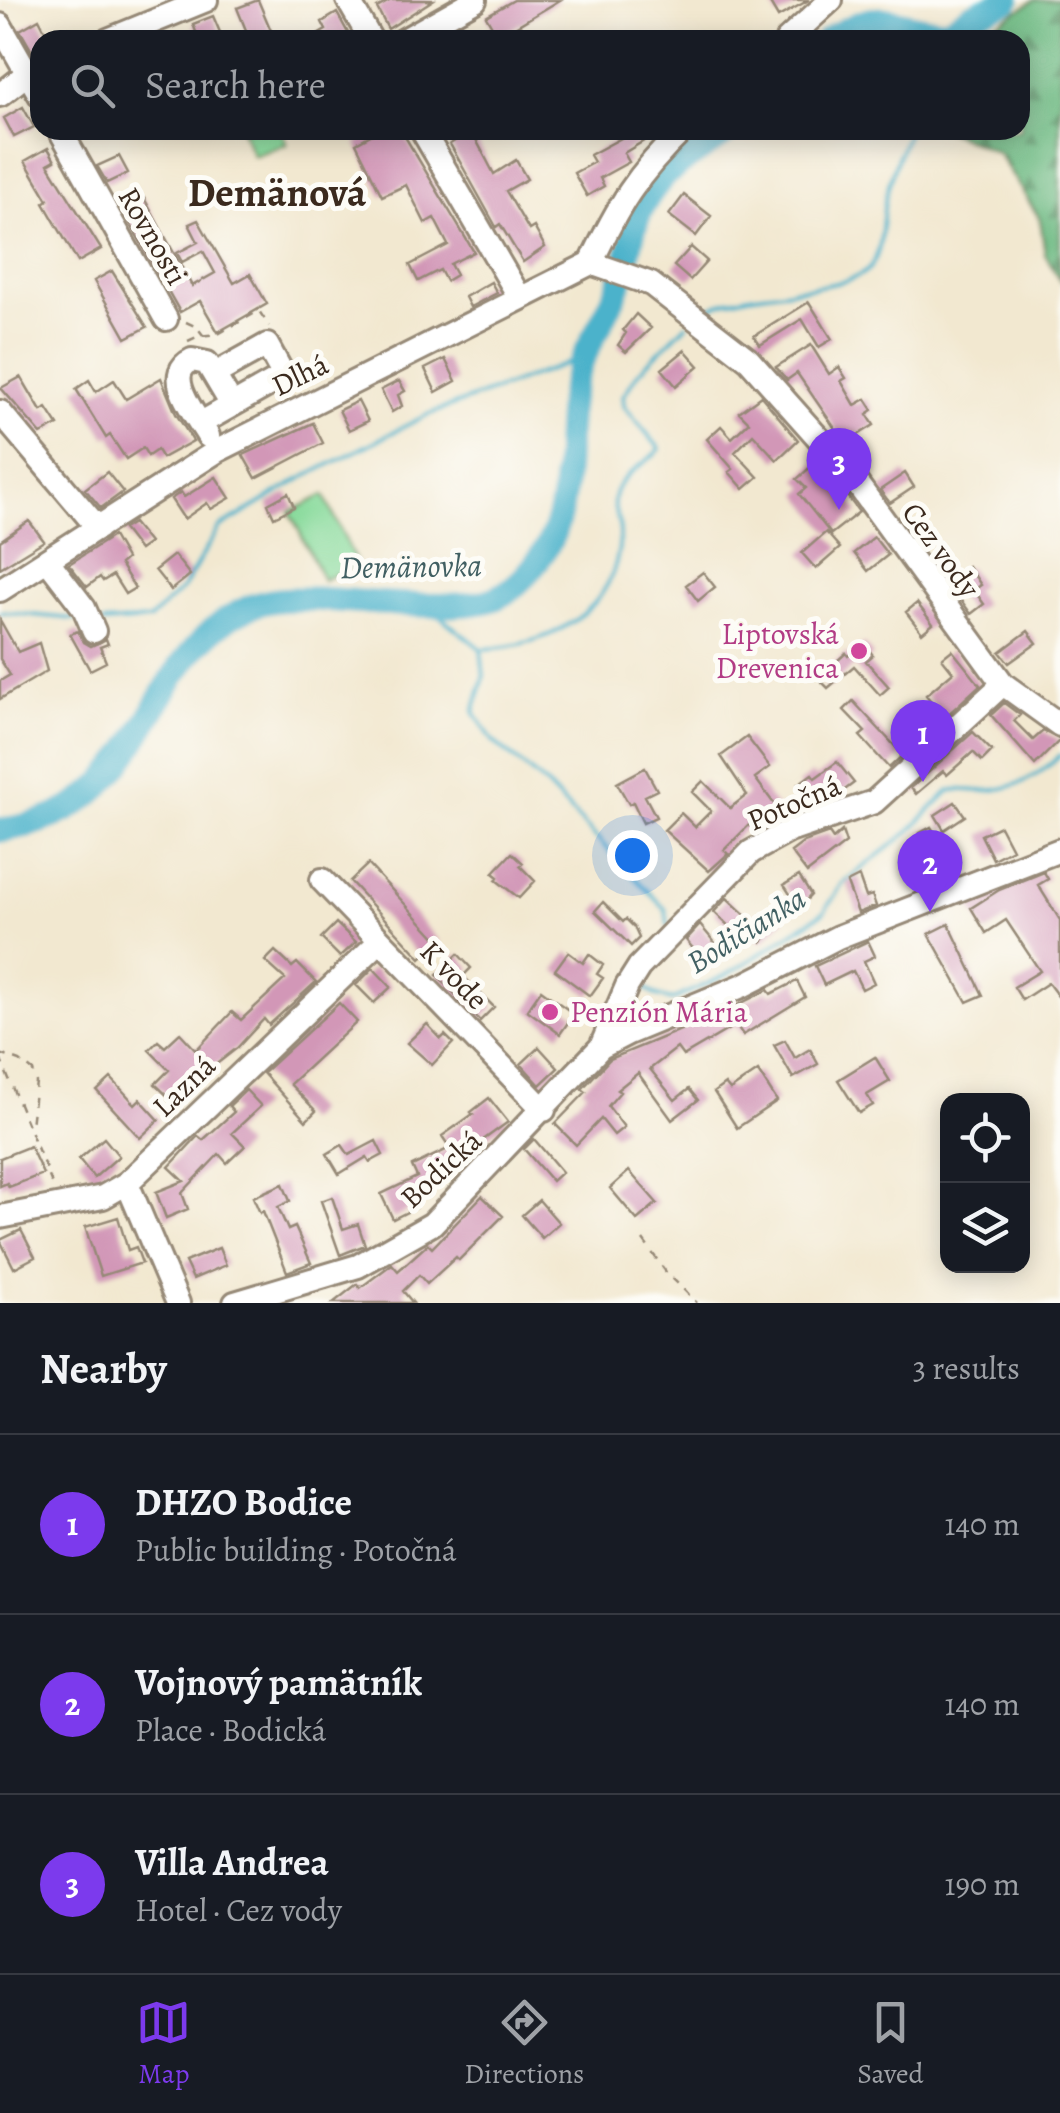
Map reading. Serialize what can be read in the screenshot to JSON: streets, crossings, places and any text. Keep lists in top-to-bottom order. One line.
{"streets":{"street":["Rovnosti","Dlhá","Cez vody","Potočná","K vode","Lazná","Bodická"]},"crossings":[["Dlhá","Cez vody"],["Cez vody","Potočná"],["Potočná","Bodická"],["K vode","Lazná"],["K vode","Bodická"]],"districts":["Demänová"],"water":["Demänovka","Bodičianka"],"places":["Liptovská Drevenica","Penzión Mária"],"page":{"search":"Search here","pins":["3","1","2"],"heading":["Nearby","3 results"],"list":[{"mark":"1","name":"DHZO Bodice","note":"Public building · Potočná","value":"140 m"},{"mark":"2","name":"Vojnový pamätník","note":"Place · Bodická","value":"140 m"},{"mark":"3","name":"Villa Andrea","note":"Hotel · Cez vody","value":"190 m"}],"nav":["Map","Directions","Saved"]}}
